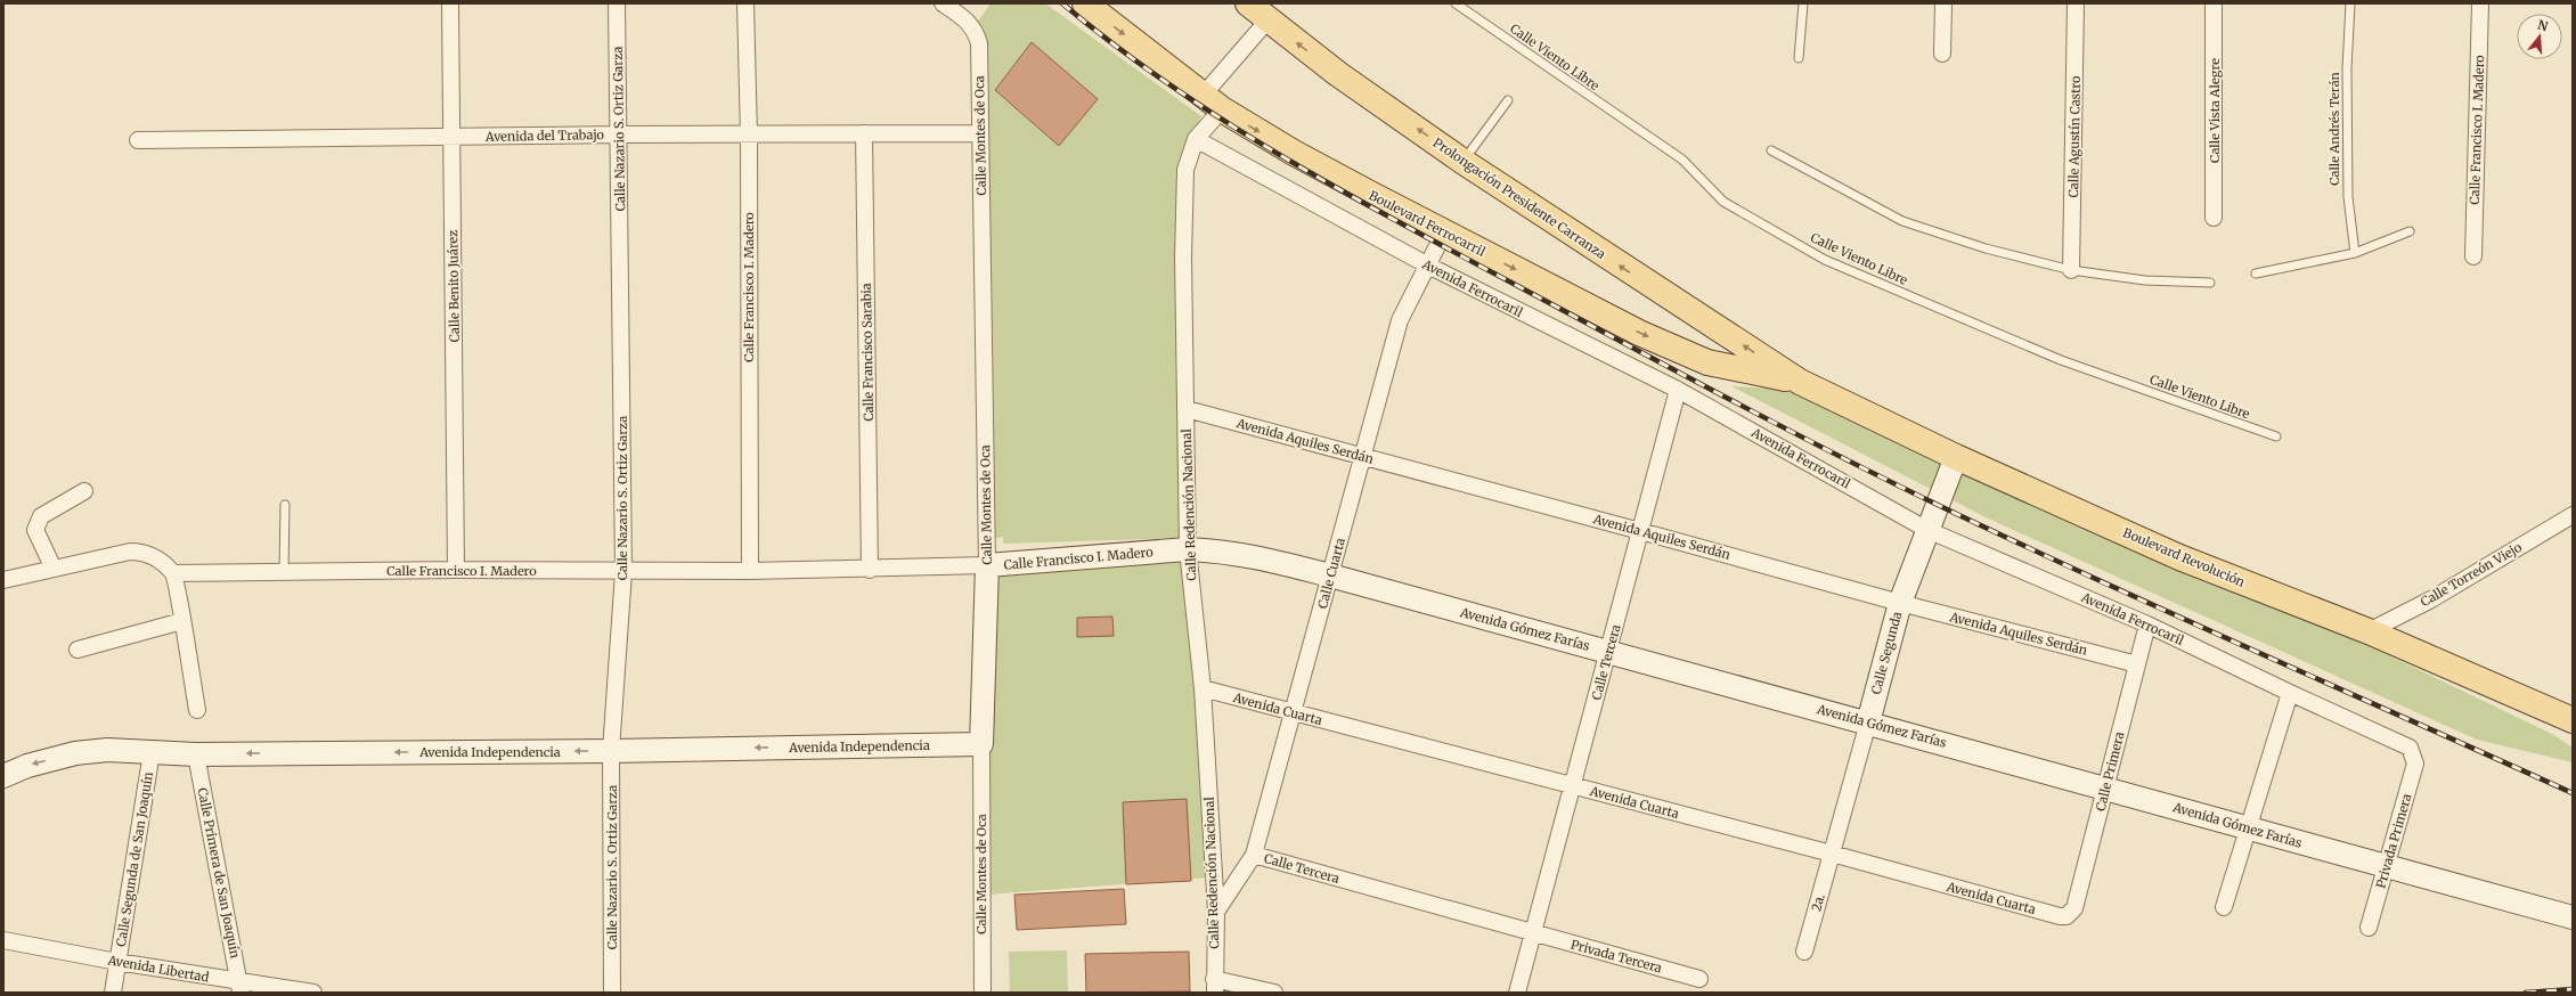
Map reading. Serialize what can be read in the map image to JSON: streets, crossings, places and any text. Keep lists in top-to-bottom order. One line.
{"streets":{"main road":["Calle Francisco I. Madero","Calle Montes de Oca","Prolongación Presidente Carranza","Boulevard Ferrocarril","Boulevard Revolución","Avenida Gómez Farías","Calle Segunda","Avenida Independencia"],"street":["Calle Vista Alegre","Calle Nazario S. Ortiz Garza","Avenida del Trabajo","Calle Agustín Castro","Calle Benito Juárez","Avenida Ferrocaril","Calle Francisco Sarabia","Avenida Aquiles Serdán","Calle Redención Nacional","Calle Cuarta","Calle Torreón Viejo","Calle Tercera","Avenida Cuarta","Calle Primera","Privada Primera","Calle Segunda de San Joaquín","Calle Primera de San Joaquín","2a.","Privada Tercera","Avenida Libertad"],"lane":["Calle Viento Libre","Calle Andrés Terán"]},"crossings":[["Calle Nazario S. Ortiz Garza","Calle Francisco I. Madero"],["Calle Nazario S. Ortiz Garza","Avenida del Trabajo"],["Calle Nazario S. Ortiz Garza","Avenida Independencia"],["Calle Francisco I. Madero","Avenida del Trabajo"],["Calle Francisco I. Madero","Calle Montes de Oca"],["Calle Francisco I. Madero","Calle Benito Juárez"],["Calle Francisco I. Madero","Calle Francisco Sarabia"],["Calle Francisco I. Madero","Calle Redención Nacional"],["Calle Francisco I. Madero","Avenida Gómez Farías"],["Avenida del Trabajo","Calle Montes de Oca"],["Avenida del Trabajo","Calle Benito Juárez"],["Avenida del Trabajo","Calle Francisco Sarabia"],["Calle Montes de Oca","Avenida Independencia"],["Prolongación Presidente Carranza","Boulevard Ferrocarril"],["Prolongación Presidente Carranza","Calle Redención Nacional"],["Prolongación Presidente Carranza","Boulevard Revolución"],["Boulevard Ferrocarril","Calle Redención Nacional"],["Boulevard Ferrocarril","Boulevard Revolución"],["Boulevard Ferrocarril","Calle Cuarta"],["Avenida Ferrocaril","Calle Redención Nacional"],["Avenida Ferrocaril","Calle Cuarta"],["Avenida Ferrocaril","Calle Segunda"],["Avenida Ferrocaril","Calle Tercera"],["Avenida Ferrocaril","Calle Primera"],["Avenida Ferrocaril","Privada Primera"],["Avenida Aquiles Serdán","Calle Redención Nacional"],["Avenida Aquiles Serdán","Calle Cuarta"],["Avenida Aquiles Serdán","Calle Segunda"],["Avenida Aquiles Serdán","Calle Tercera"],["Avenida Aquiles Serdán","Calle Primera"],["Calle Redención Nacional","Calle Cuarta"],["Calle Redención Nacional","Avenida Gómez Farías"],["Calle Redención Nacional","Avenida Cuarta"],["Boulevard Revolución","Calle Torreón Viejo"],["Boulevard Revolución","Calle Segunda"],["Calle Cuarta","Avenida Gómez Farías"],["Calle Cuarta","Calle Tercera"],["Calle Cuarta","Avenida Cuarta"],["Avenida Gómez Farías","Calle Segunda"],["Avenida Gómez Farías","Calle Tercera"],["Avenida Gómez Farías","Calle Primera"],["Avenida Gómez Farías","Privada Primera"],["Calle Segunda","Avenida Cuarta"],["Calle Segunda","2a."],["Calle Tercera","Avenida Cuarta"],["Calle Tercera","Privada Tercera"],["Avenida Cuarta","Calle Primera"],["Avenida Cuarta","2a."],["Avenida Independencia","Calle Segunda de San Joaquín"],["Avenida Independencia","Calle Primera de San Joaquín"],["Calle Segunda de San Joaquín","Avenida Libertad"],["Calle Primera de San Joaquín","Avenida Libertad"]],"one_way":["Prolongación Presidente Carranza","Boulevard Ferrocarril","Avenida Independencia"],"north":"top"}
